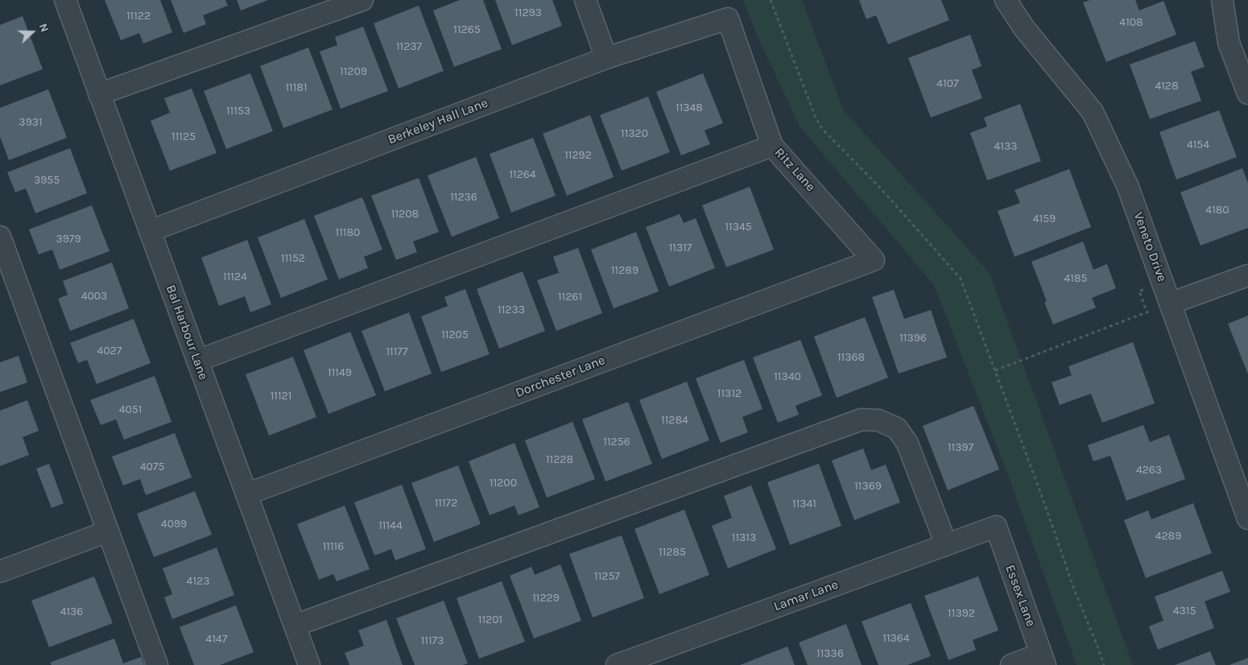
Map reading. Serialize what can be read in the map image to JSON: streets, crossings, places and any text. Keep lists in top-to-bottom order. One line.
{"streets":{"street":["Berkeley Hall Lane","Ritz Lane","Veneto Drive","Bal Harbour Lane","Dorchester Lane","Lamar Lane","Essex Lane"]},"crossings":[["Berkeley Hall Lane","Ritz Lane"],["Berkeley Hall Lane","Bal Harbour Lane"],["Ritz Lane","Dorchester Lane"],["Bal Harbour Lane","Dorchester Lane"],["Lamar Lane","Essex Lane"]],"house_numbers":["11293","11122","4108","11265","11237","11209","4107","4128","11181","11348","11153","3931","11320","11125","4154","4133","11292","11264","3955","11236","4180","11208","4159","11345","11180","3979","11317","11152","11289","11124","4185","4003","11261","11233","11205","11396","4027","11177","11368","11149","11340","11312","11121","4051","11284","11256","11397","11228","4075","4263","11200","11369","11172","11341","4099","11144","4289","11313","11116","11285","11257","4123","11229","4315","4136","11392","11201","11364","4147","11173","11336"],"north":"right"}
